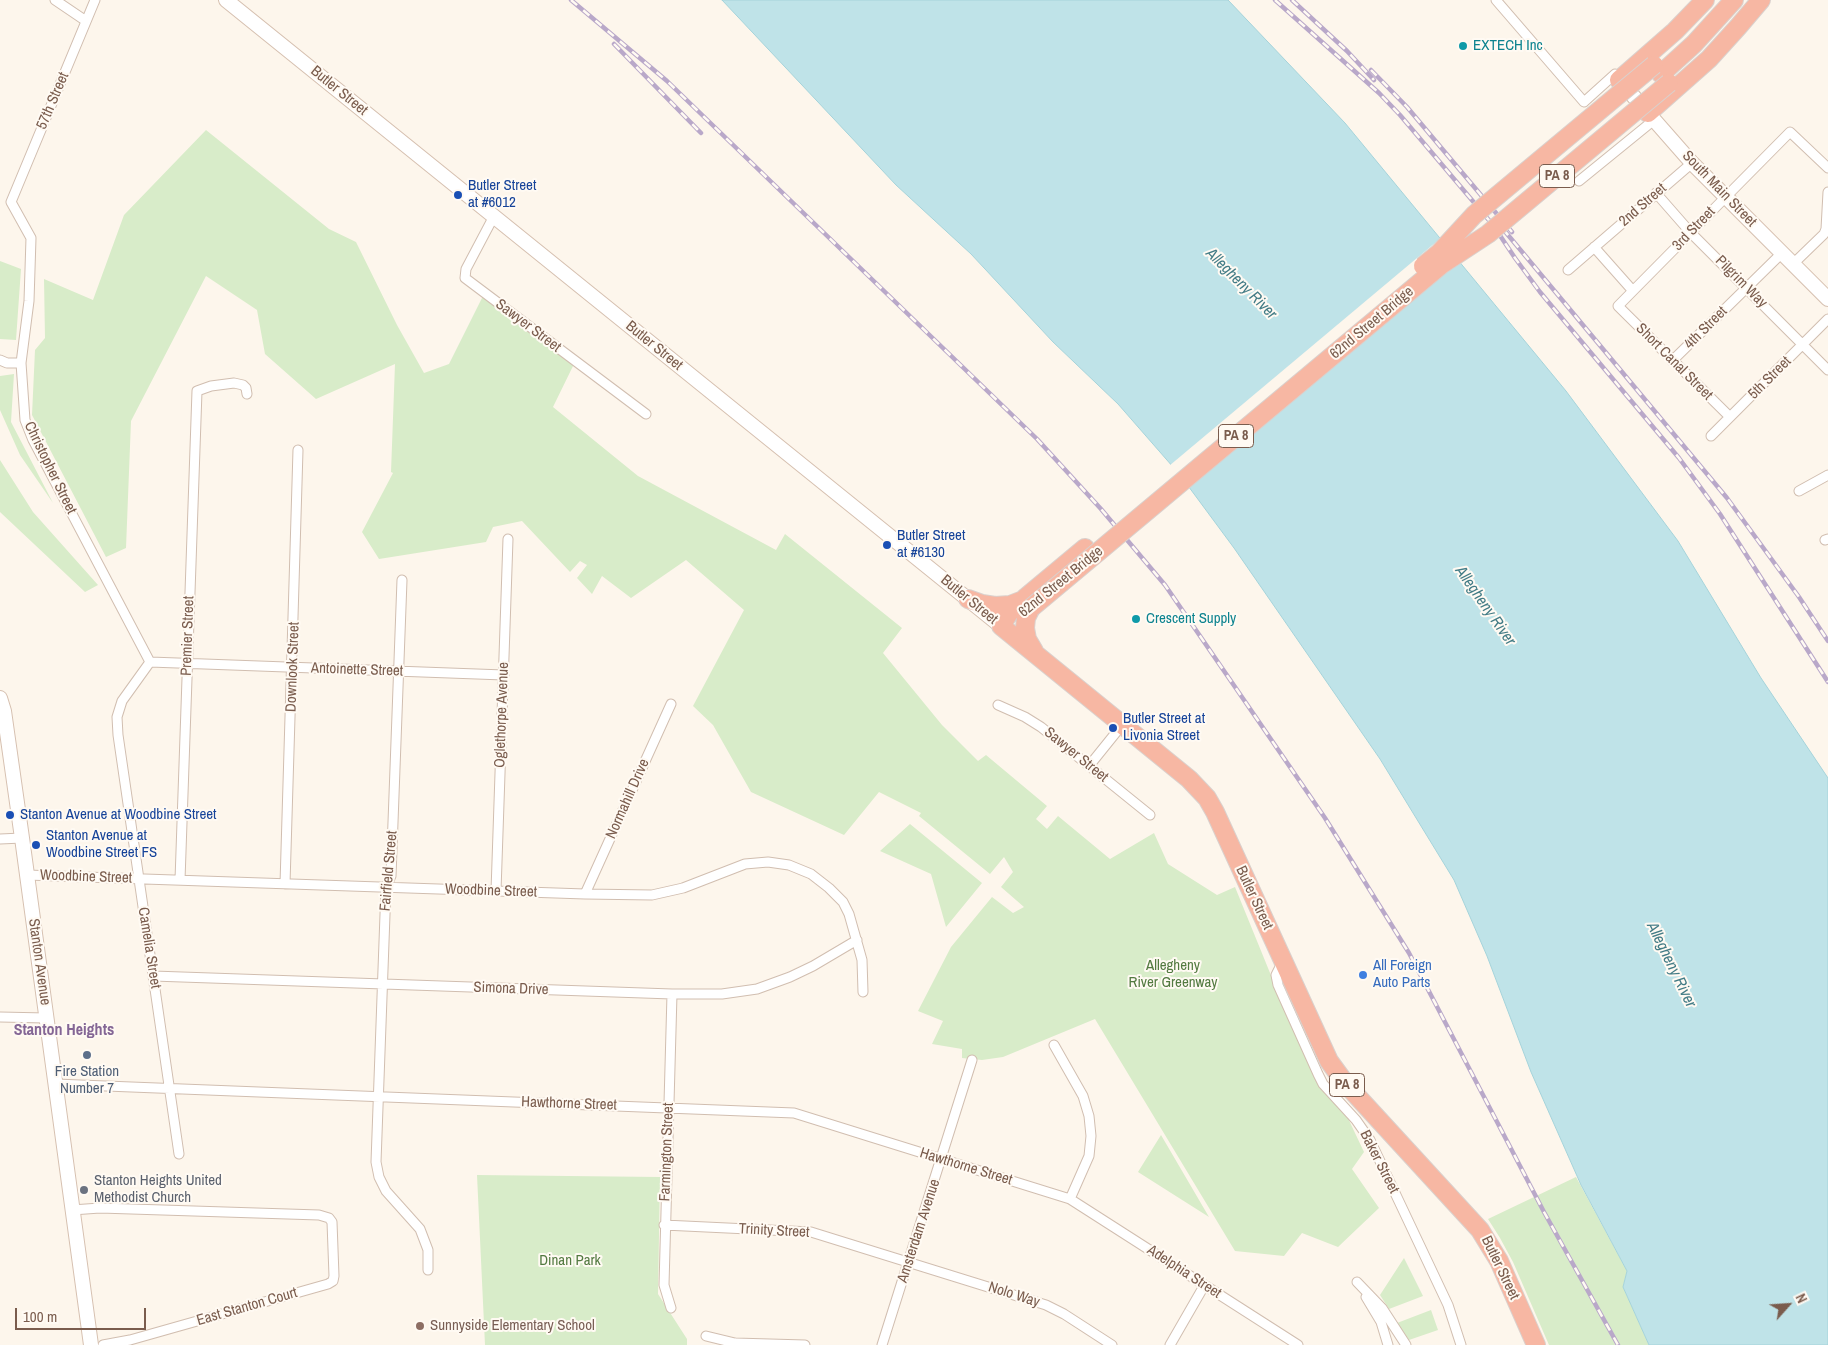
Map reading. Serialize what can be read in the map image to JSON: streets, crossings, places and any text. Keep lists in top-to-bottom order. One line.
{"streets":{"highway":["Butler Street","PA 8","62nd Street Bridge"],"main road":["South Main Street","Stanton Avenue"],"street":["57th Street","2nd Street","3rd Street","Pilgrim Way","Sawyer Street","4th Street","Short Canal Street","5th Street","Christopher Street","Premier Street","Downlook Street","Antoinette Street","Oglethorpe Avenue","Normahill Drive","Fairfield Street","Woodbine Street","Camelia Street","Simona Drive","Hawthorne Street","Farmington Street","Baker Street","Trinity Street","Amsterdam Avenue","Adelphia Street","Nolo Way","East Stanton Court"]},"crossings":[["Butler Street","PA 8"],["Butler Street","62nd Street Bridge"],["Butler Street","Sawyer Street"],["Butler Street","Baker Street"],["57th Street","Christopher Street"],["PA 8","62nd Street Bridge"],["South Main Street","2nd Street"],["South Main Street","3rd Street"],["South Main Street","4th Street"],["2nd Street","Pilgrim Way"],["3rd Street","Pilgrim Way"],["3rd Street","Short Canal Street"],["Pilgrim Way","4th Street"],["Pilgrim Way","5th Street"],["4th Street","Short Canal Street"],["Short Canal Street","5th Street"],["Christopher Street","Antoinette Street"],["Christopher Street","Camelia Street"],["Premier Street","Antoinette Street"],["Premier Street","Woodbine Street"],["Downlook Street","Antoinette Street"],["Downlook Street","Woodbine Street"],["Antoinette Street","Oglethorpe Avenue"],["Antoinette Street","Fairfield Street"],["Antoinette Street","Camelia Street"],["Oglethorpe Avenue","Woodbine Street"],["Normahill Drive","Woodbine Street"],["Fairfield Street","Woodbine Street"],["Fairfield Street","Simona Drive"],["Fairfield Street","Hawthorne Street"],["Woodbine Street","Camelia Street"],["Woodbine Street","Stanton Avenue"],["Woodbine Street","Simona Drive"],["Camelia Street","Simona Drive"],["Camelia Street","Hawthorne Street"],["Stanton Avenue","Hawthorne Street"],["Stanton Avenue","East Stanton Court"],["Simona Drive","Farmington Street"],["Hawthorne Street","Farmington Street"],["Hawthorne Street","Amsterdam Avenue"],["Hawthorne Street","Adelphia Street"],["Farmington Street","Trinity Street"],["Trinity Street","Amsterdam Avenue"],["Trinity Street","Nolo Way"],["Amsterdam Avenue","Nolo Way"]],"districts":["Stanton Heights"],"water":["Allegheny River"],"parks":["Allegheny River Greenway","Dinan Park"],"places":["EXTECH Inc","Butler Street at #6012","Butler Street at #6130","Crescent Supply","Butler Street at Livonia Street","Stanton Avenue at Woodbine Street","Stanton Avenue at Woodbine Street FS","All Foreign Auto Parts","Fire Station Number 7","Stanton Heights United Methodist Church","Sunnyside Elementary School"],"scale_bar":"100 m","north":"top right"}
